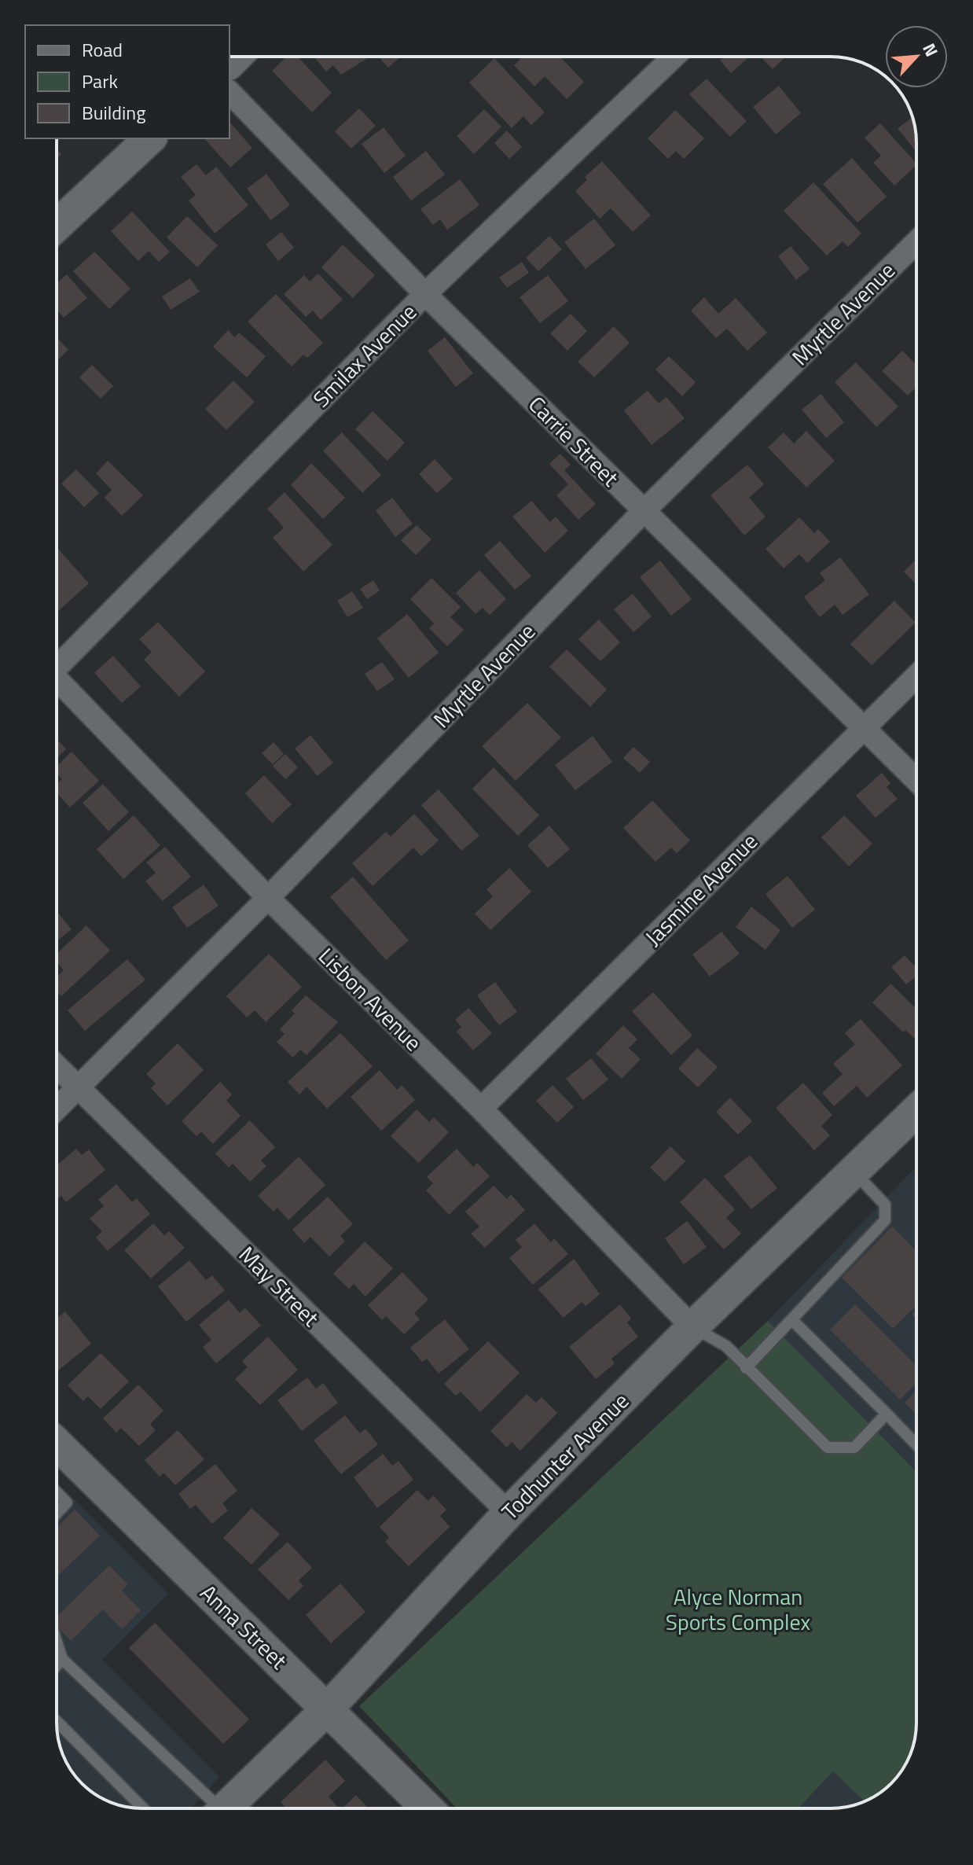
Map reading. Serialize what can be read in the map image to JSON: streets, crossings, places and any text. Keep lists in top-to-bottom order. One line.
{"streets":{"street":["Myrtle Avenue","Smilax Avenue","Carrie Street","Jasmine Avenue","Lisbon Avenue","May Street","Todhunter Avenue","Anna Street"]},"crossings":[["Myrtle Avenue","Carrie Street"],["Myrtle Avenue","Lisbon Avenue"],["Myrtle Avenue","May Street"],["Smilax Avenue","Carrie Street"],["Carrie Street","Jasmine Avenue"],["Jasmine Avenue","Lisbon Avenue"],["Lisbon Avenue","Todhunter Avenue"],["May Street","Todhunter Avenue"],["Todhunter Avenue","Anna Street"]],"parks":["Alyce Norman Sports Complex"],"legend":["Road","Park","Building"],"north":"top right"}
